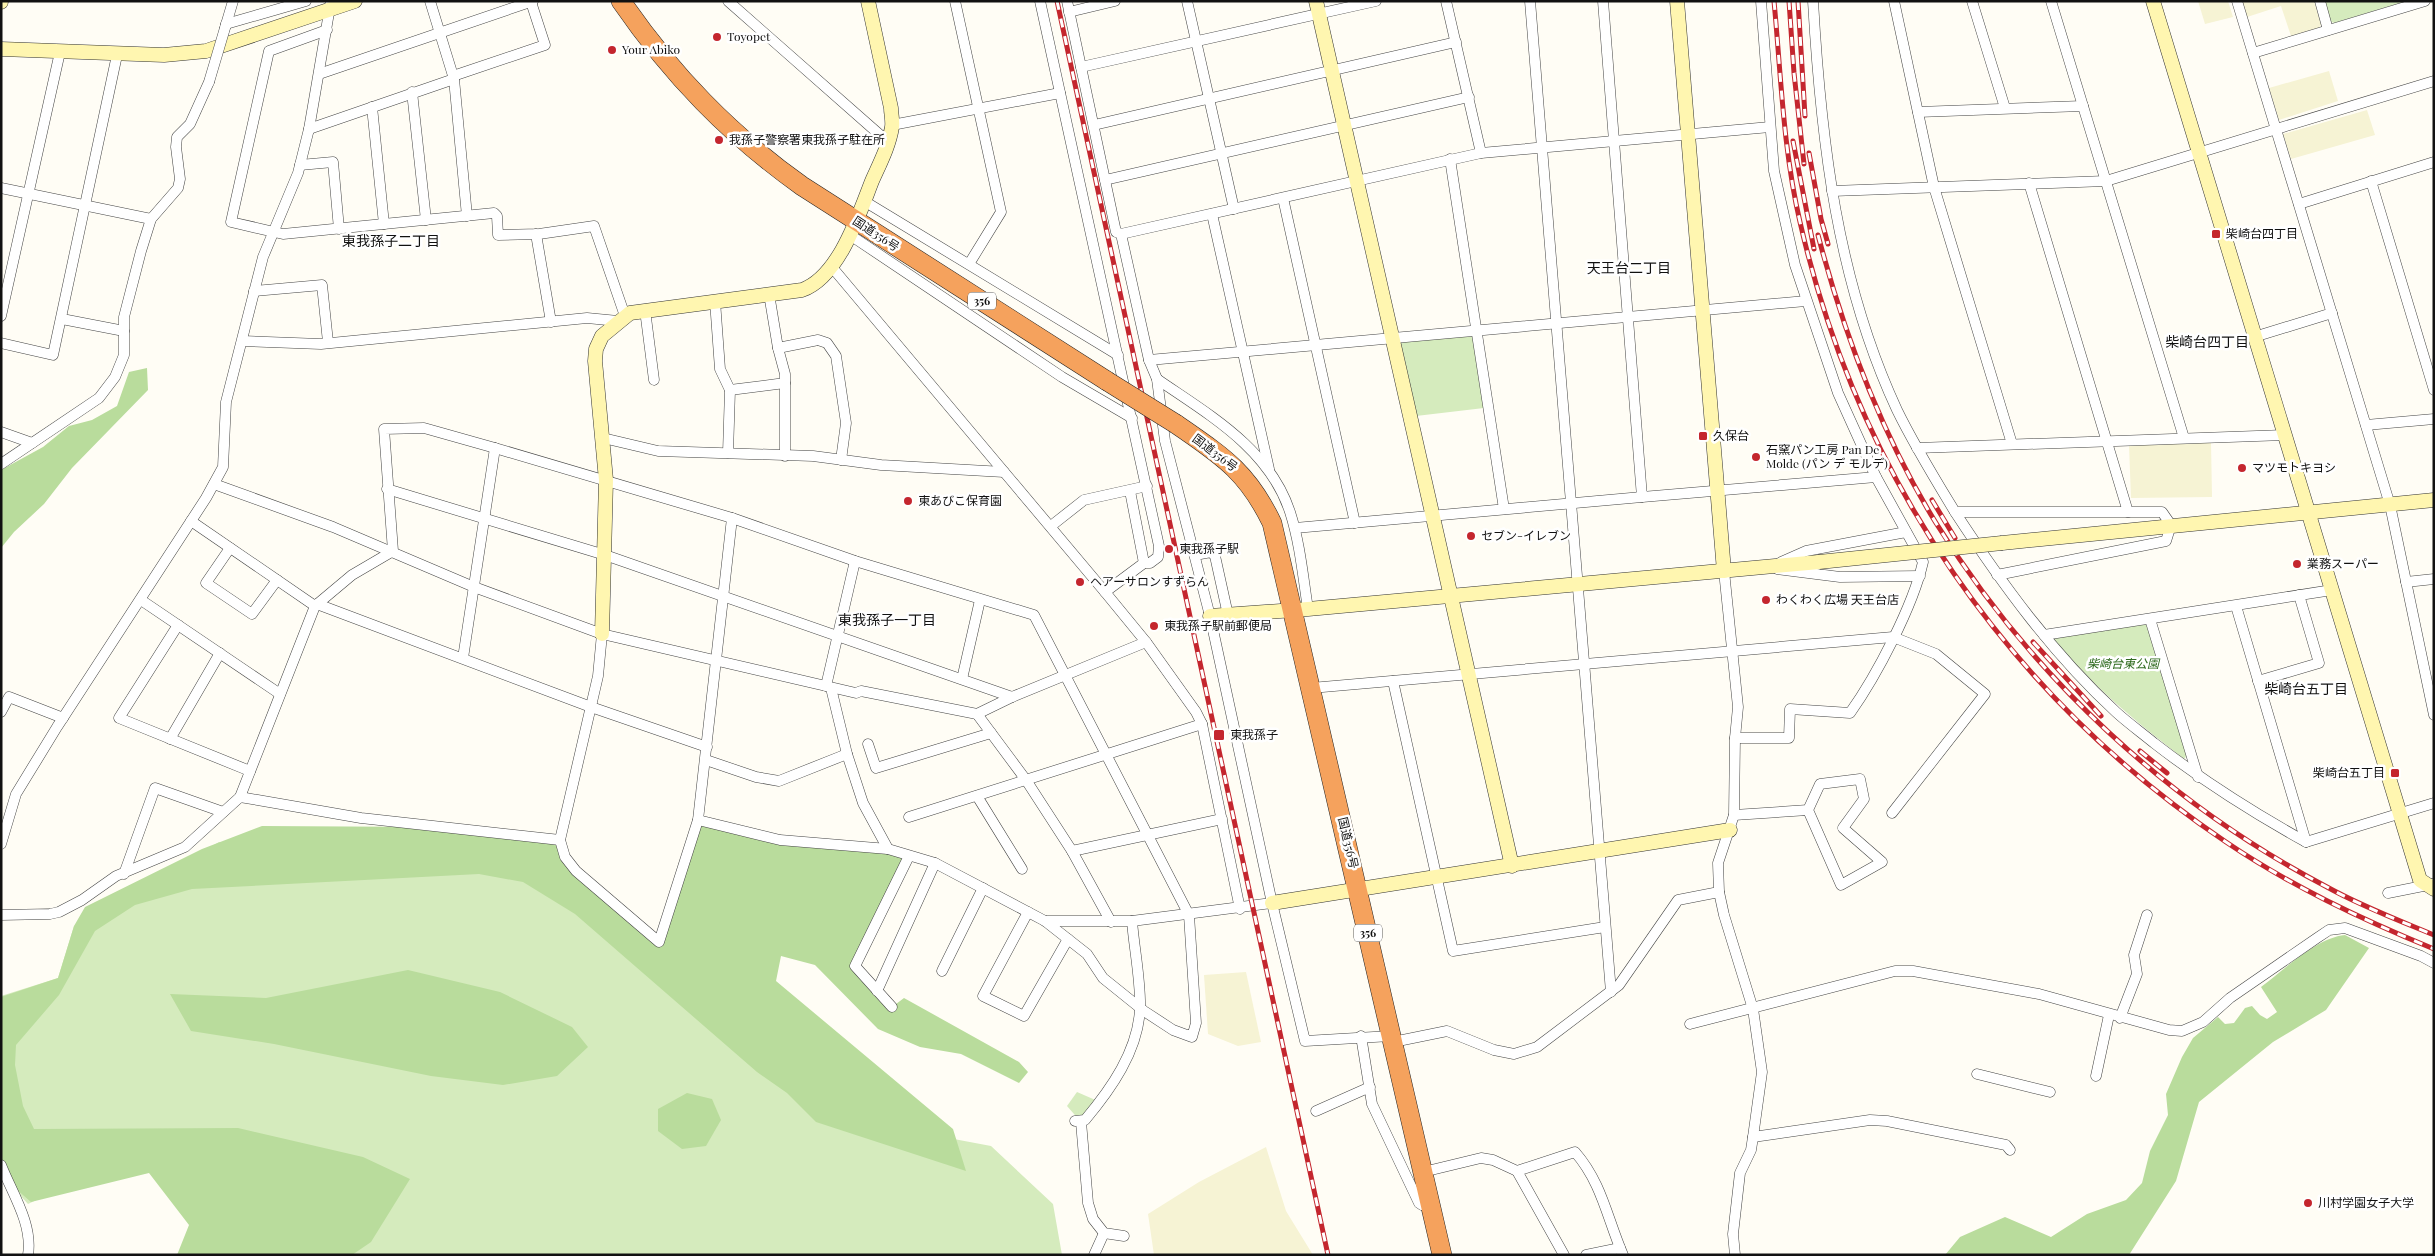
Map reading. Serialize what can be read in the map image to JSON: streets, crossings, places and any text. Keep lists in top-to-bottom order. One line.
{"streets":{"highway":["国道356号","356"]},"districts":["東我孫子二丁目","天王台二丁目","柴崎台四丁目","東我孫子一丁目","柴崎台五丁目"],"parks":["柴崎台東公園"],"places":{"other":["Toyopet","Your Abiko","我孫子警察署東我孫子駐在所","石窯パン工房 Pan De Molde (パン デ モルデ)","マツモトキヨシ","東あびこ保育園","セブン-イレブン","東我孫子駅","業務スーパー","ヘアーサロンすずらん","わくわく広場 天王台店","東我孫子駅前郵便局","川村学園女子大学"],"transit":["柴崎台四丁目","久保台","東我孫子","柴崎台五丁目"]}}
